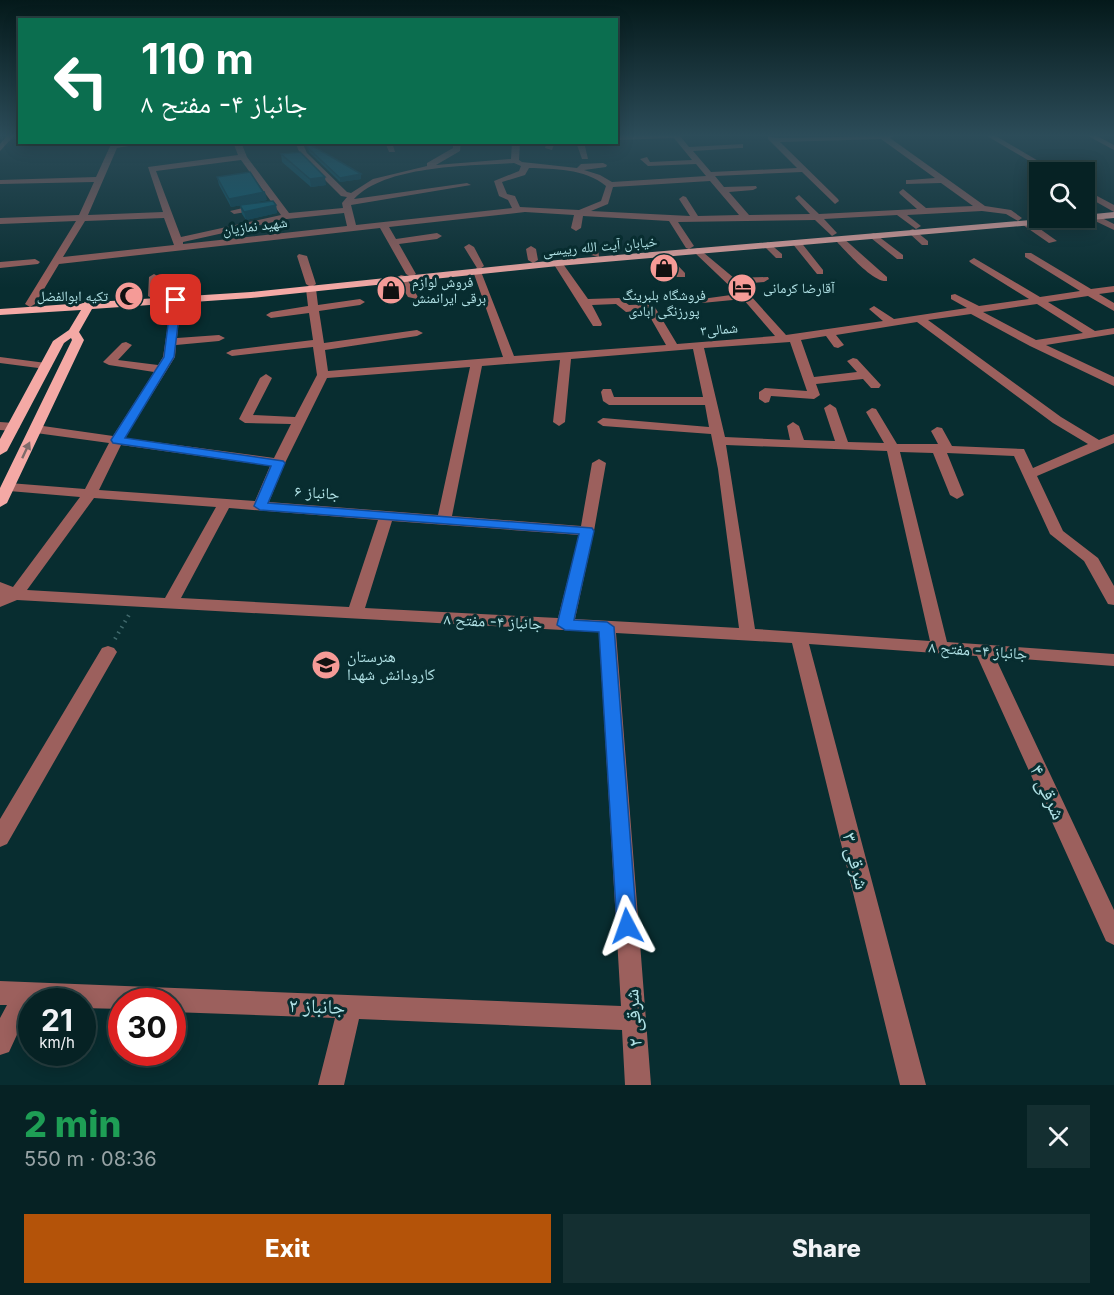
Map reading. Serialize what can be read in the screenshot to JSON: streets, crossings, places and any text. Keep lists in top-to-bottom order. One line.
{"streets":{"main road":["خیابان آیت الله رییسی"],"street":["شهید نمازیان","شمالی۳","جانباز ۶","جانباز ۴- مفتح ۸","شرقی ۴","شرقی ۳","جانباز ۲","شرقی ۲"]},"crossings":[["جانباز ۴- مفتح ۸","شرقی ۴"],["جانباز ۴- مفتح ۸","شرقی ۳"],["جانباز ۴- مفتح ۸","شرقی ۲"],["جانباز ۲","شرقی ۲"]],"places":{"shop":["فروشگاه بلبرینگ پورزنگی ابادی","فروش لوازم برقی ایرانمنش"],"hotel":["آقارضا کرمانی"],"mosque":["تکیه ابوالفضل"],"school or university":["هنرستان کارودانش شهدا"]},"page":{"turn":["110 m","جانباز ۴- مفتح ۸"],"speed":"21 km/h","limit":"30","heading":["2 min","550 m · 08:36"],"buttons":["Exit","Share"]}}
